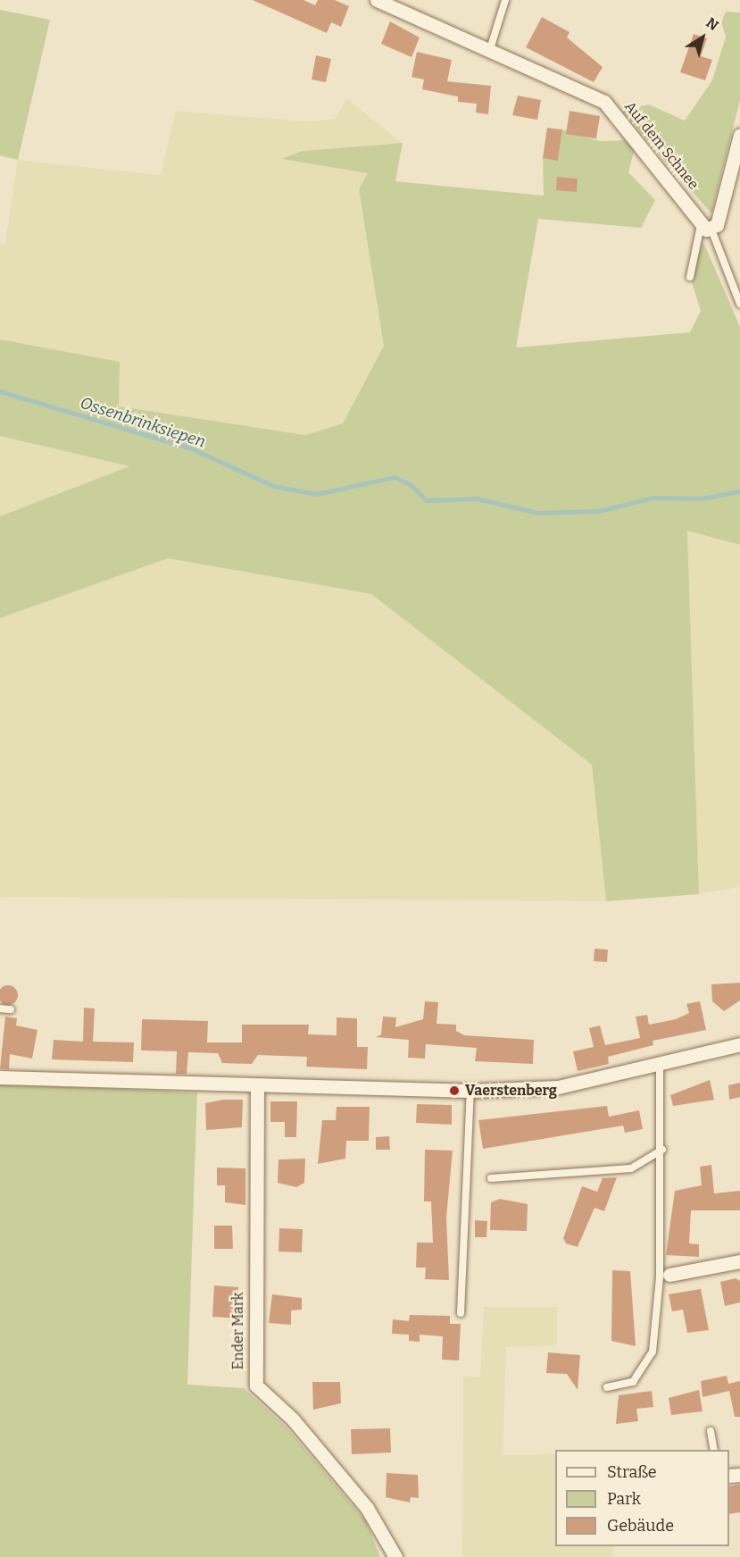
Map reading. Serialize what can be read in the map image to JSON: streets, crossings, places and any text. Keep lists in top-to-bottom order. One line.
{"streets":{"street":["Auf dem Schnee","Ender Mark"]},"water":["Ossenbrinksiepen"],"places":["Vaerstenberg"],"legend":["Straße","Park","Gebäude"],"north":"top right"}
